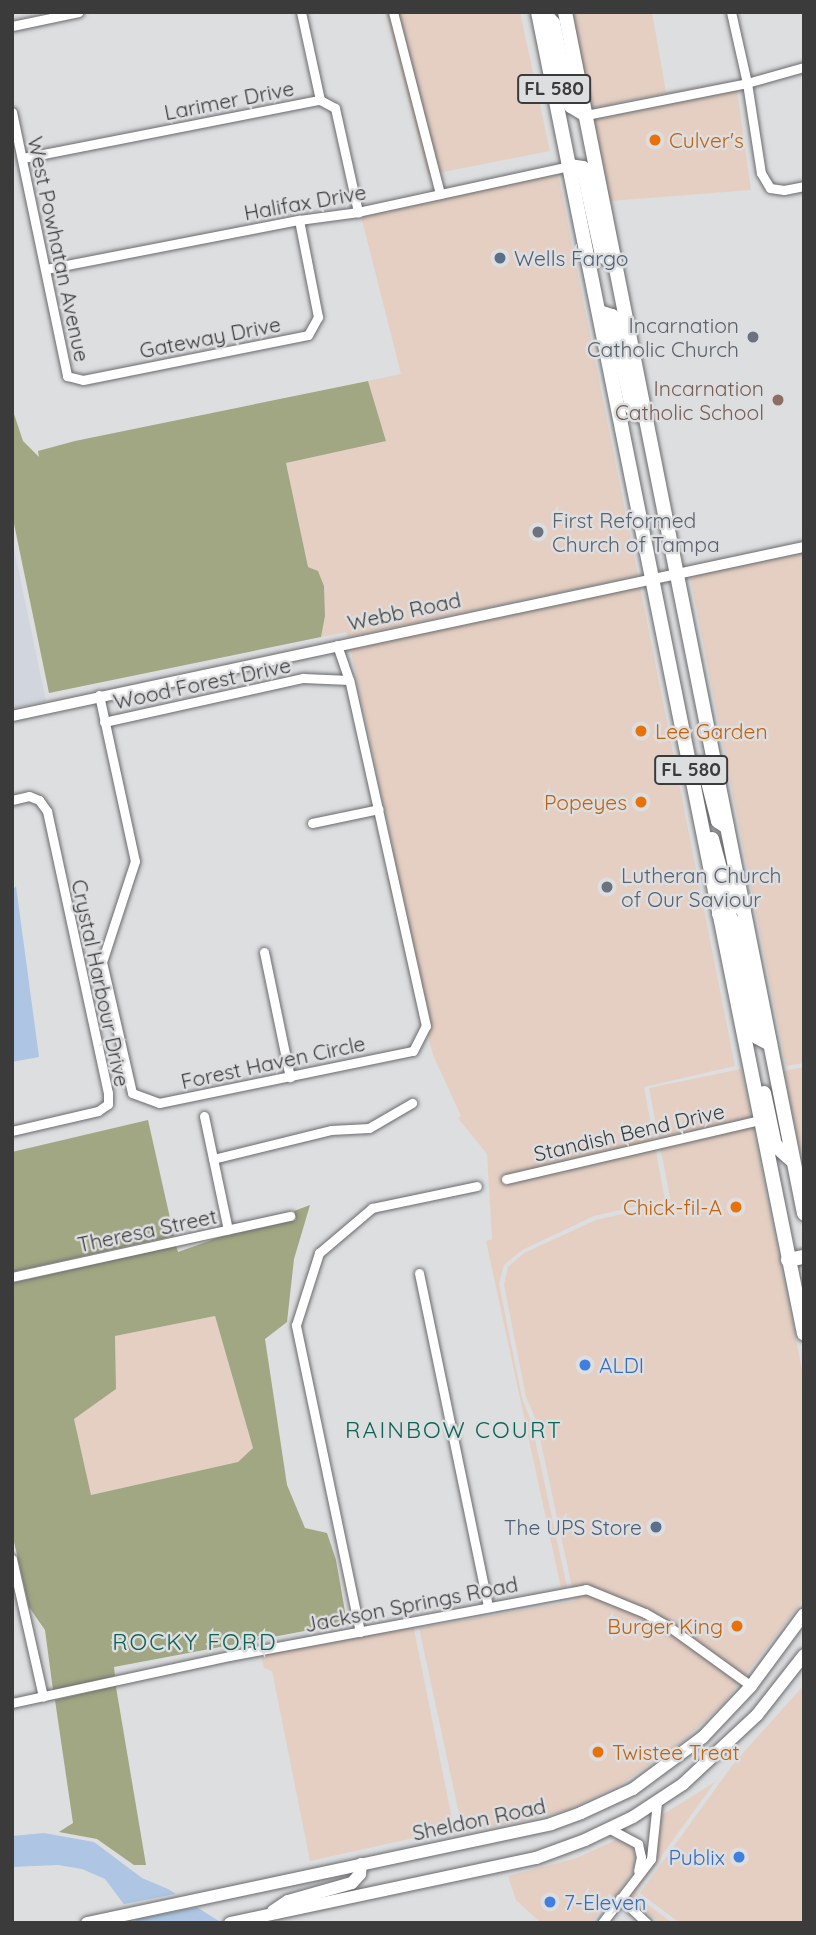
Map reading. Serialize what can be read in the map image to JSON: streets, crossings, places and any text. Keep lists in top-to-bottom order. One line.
{"streets":{"main road":["FL 580","Sheldon Road"],"street":["Larimer Drive","Halifax Drive","West Powhatan Avenue","Gateway Drive","Webb Road","Wood Forest Drive","Crystal Harbour Drive","Forest Haven Circle","Standish Bend Drive","Theresa Street","Jackson Springs Road"]},"crossings":[["FL 580","Halifax Drive"],["FL 580","Webb Road"],["FL 580","Standish Bend Drive"],["Larimer Drive","Halifax Drive"],["Larimer Drive","West Powhatan Avenue"],["Halifax Drive","West Powhatan Avenue"],["Halifax Drive","Gateway Drive"],["West Powhatan Avenue","Gateway Drive"],["Webb Road","Forest Haven Circle"],["Wood Forest Drive","Forest Haven Circle"],["Jackson Springs Road","Sheldon Road"]],"districts":["RAINBOW COURT","ROCKY FORD"],"places":["Culver's","Wells Fargo","Incarnation Catholic Church","Incarnation Catholic School","First Reformed Church of Tampa","Lee Garden","Popeyes","Lutheran Church of Our Saviour","Chick-fil-A","ALDI","The UPS Store","Burger King","Twistee Treat","Publix","7-Eleven"]}
